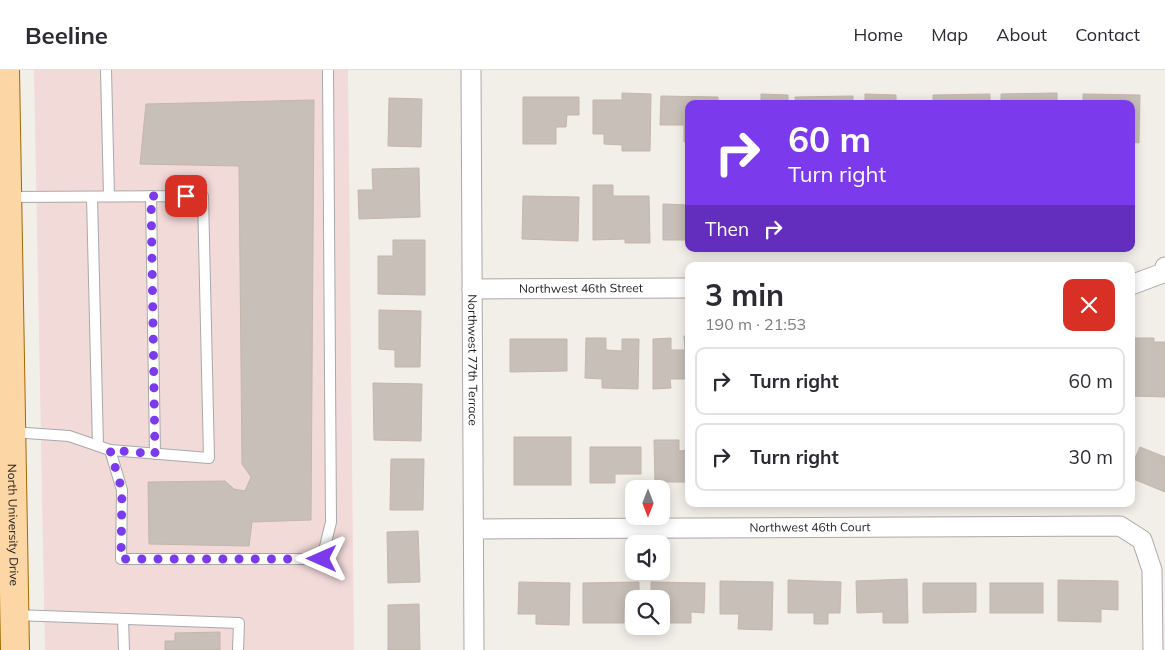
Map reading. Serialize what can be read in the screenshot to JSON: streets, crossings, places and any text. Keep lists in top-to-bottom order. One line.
{"streets":{"main road":["North University Drive"],"street":["Northwest 46th Street","Northwest 77th Terrace","Northwest 46th Court"]},"crossings":[["Northwest 46th Street","Northwest 77th Terrace"],["Northwest 77th Terrace","Northwest 46th Court"]],"north":"bottom","page":{"header":"Beeline","nav":["Home","Map","About","Contact"],"turn":["60 m","Turn right"],"then":"Then","heading":["3 min","190 m · 21:53"],"list":[{"name":"Turn right","value":"60 m"},{"name":"Turn right","value":"30 m"}]}}
